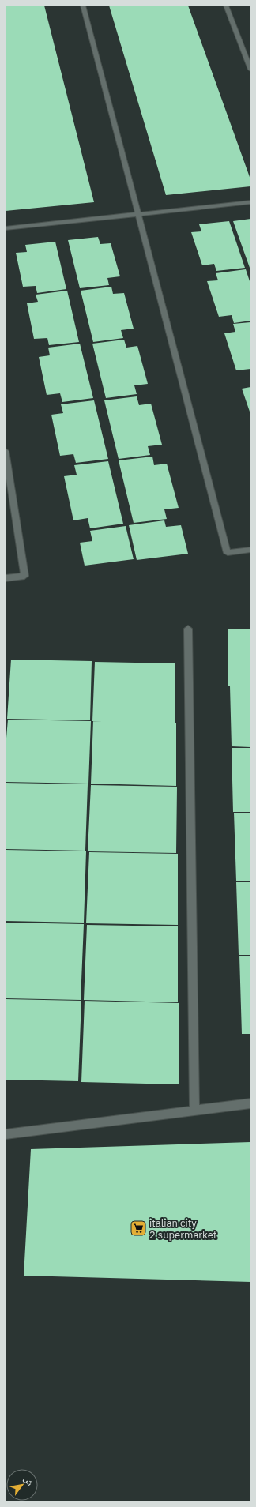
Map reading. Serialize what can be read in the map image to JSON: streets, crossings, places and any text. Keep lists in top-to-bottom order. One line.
{"places":{"supermarket":["italian city 2 supermarket"]},"north":"top right"}
